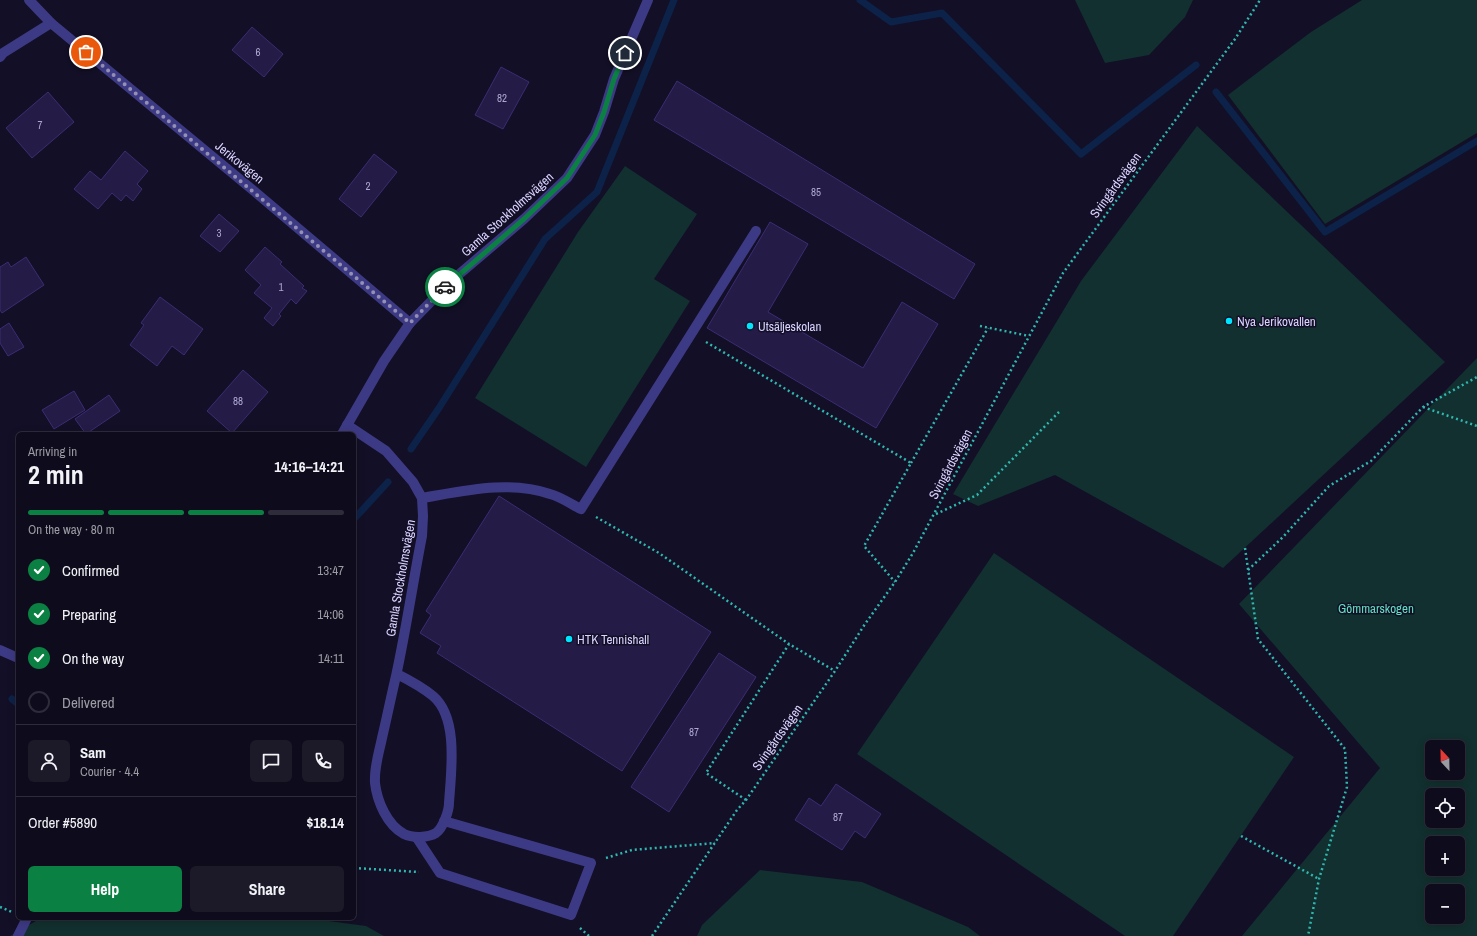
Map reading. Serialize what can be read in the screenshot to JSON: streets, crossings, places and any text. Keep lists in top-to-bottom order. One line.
{"streets":{"street":["Jerikovägen","Gamla Stockholmsvägen"],"path":["Svingårdsvägen"]},"crossings":[["Jerikovägen","Gamla Stockholmsvägen"]],"parks":["Gömmarskogen"],"places":["Nya Jerikovallen","Utsäljeskolan","HTK Tennishall"],"house_numbers":["6","82","7","2","85","3","1","88","87","87"],"north":"top","page":{"heading":["2 min","Arriving in","14:16–14:21"],"panel":["Sam","Courier · 4.4","Order #5890","$18.14"],"bar":"On the way · 80 m","list":[["Confirmed","13:47"],["Preparing","14:06"],["On the way","14:11"],"Delivered"],"map_buttons":["+","−"],"buttons":["Help","Share"]}}
